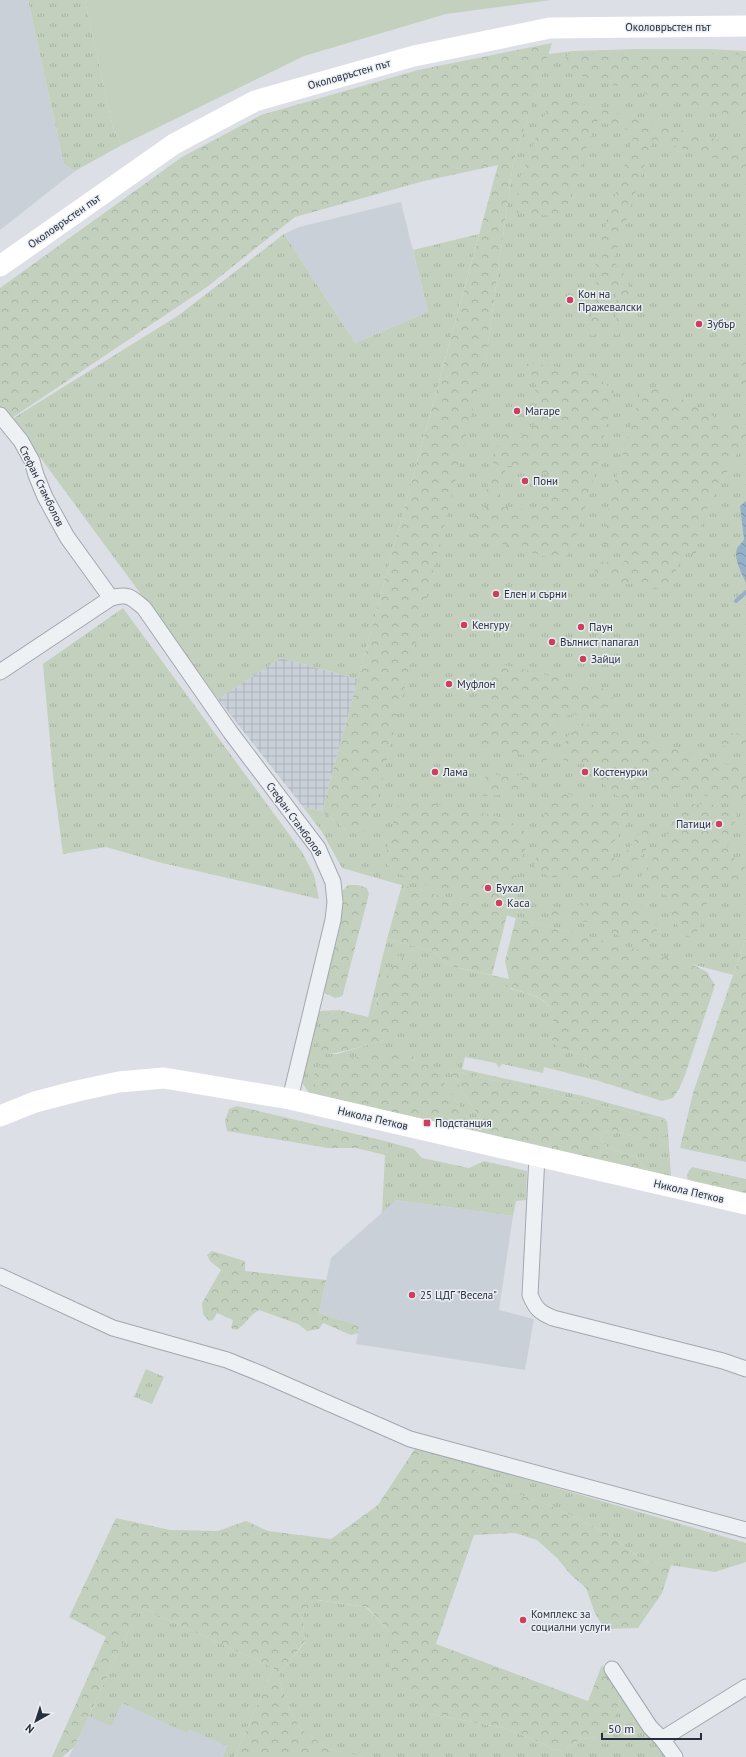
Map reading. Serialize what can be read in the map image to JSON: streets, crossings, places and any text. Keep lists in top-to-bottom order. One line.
{"streets":{"main road":["Околовръстен път","Никола Петков"],"street":["Стефан Стамболов"]},"crossings":[["Стефан Стамболов","Никола Петков"]],"places":{"other":["Кон на Пражевалски","Зубър","Магаре","Пони","Елен и сърни","Кенгуру","Паун","Вълнист папагал","Зайци","Муфлон","Лама","Костенурки","Патици","Бухал","Каса","25 ЦДГ \"Весела\"","Комплекс за социални услуги"],"transit":["Подстанция"]},"scale_bar":"50 m","north":"bottom left"}
